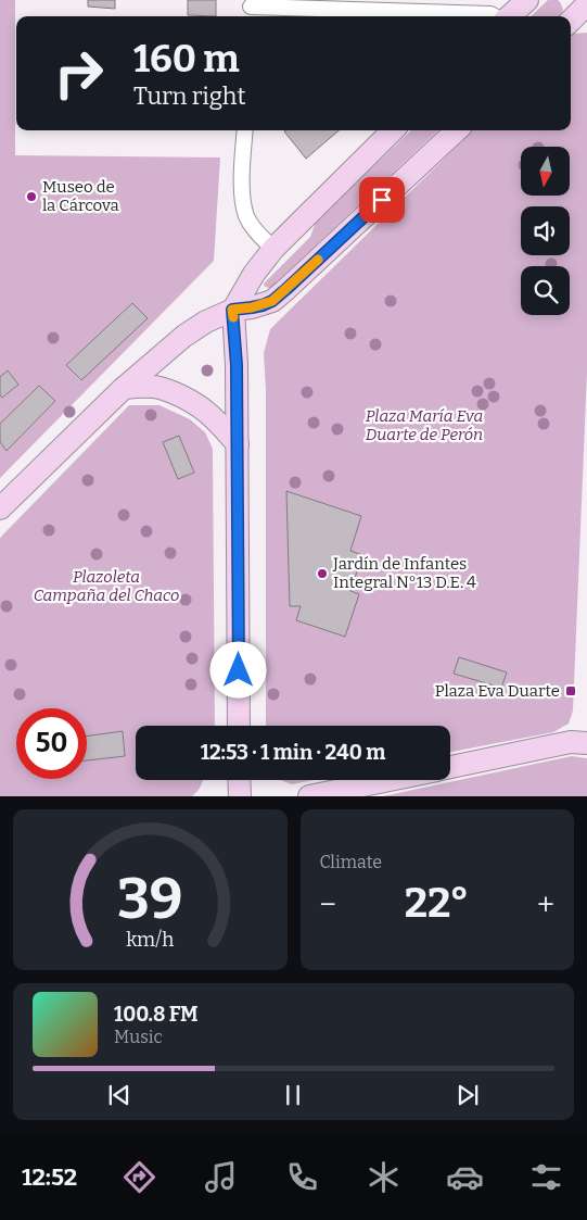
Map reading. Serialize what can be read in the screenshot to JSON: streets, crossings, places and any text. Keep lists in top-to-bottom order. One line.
{"parks":["Plaza María Eva Duarte de Perón","Plazoleta Campaña del Chaco"],"places":{"other":["Museo de la Cárcova","Jardín de Infantes Integral N°13 D.E. 4"],"transit":["Plaza Eva Duarte"]},"north":"bottom","page":{"turn":["160 m","Turn right"],"limit":"50","trip":"12:53 · 1 min · 240 m","tile":"Climate","heat":["−","22°","+"],"song":["100.8 FM","Music"],"tabs":"12:52","gauge":["39","km/h"]}}
